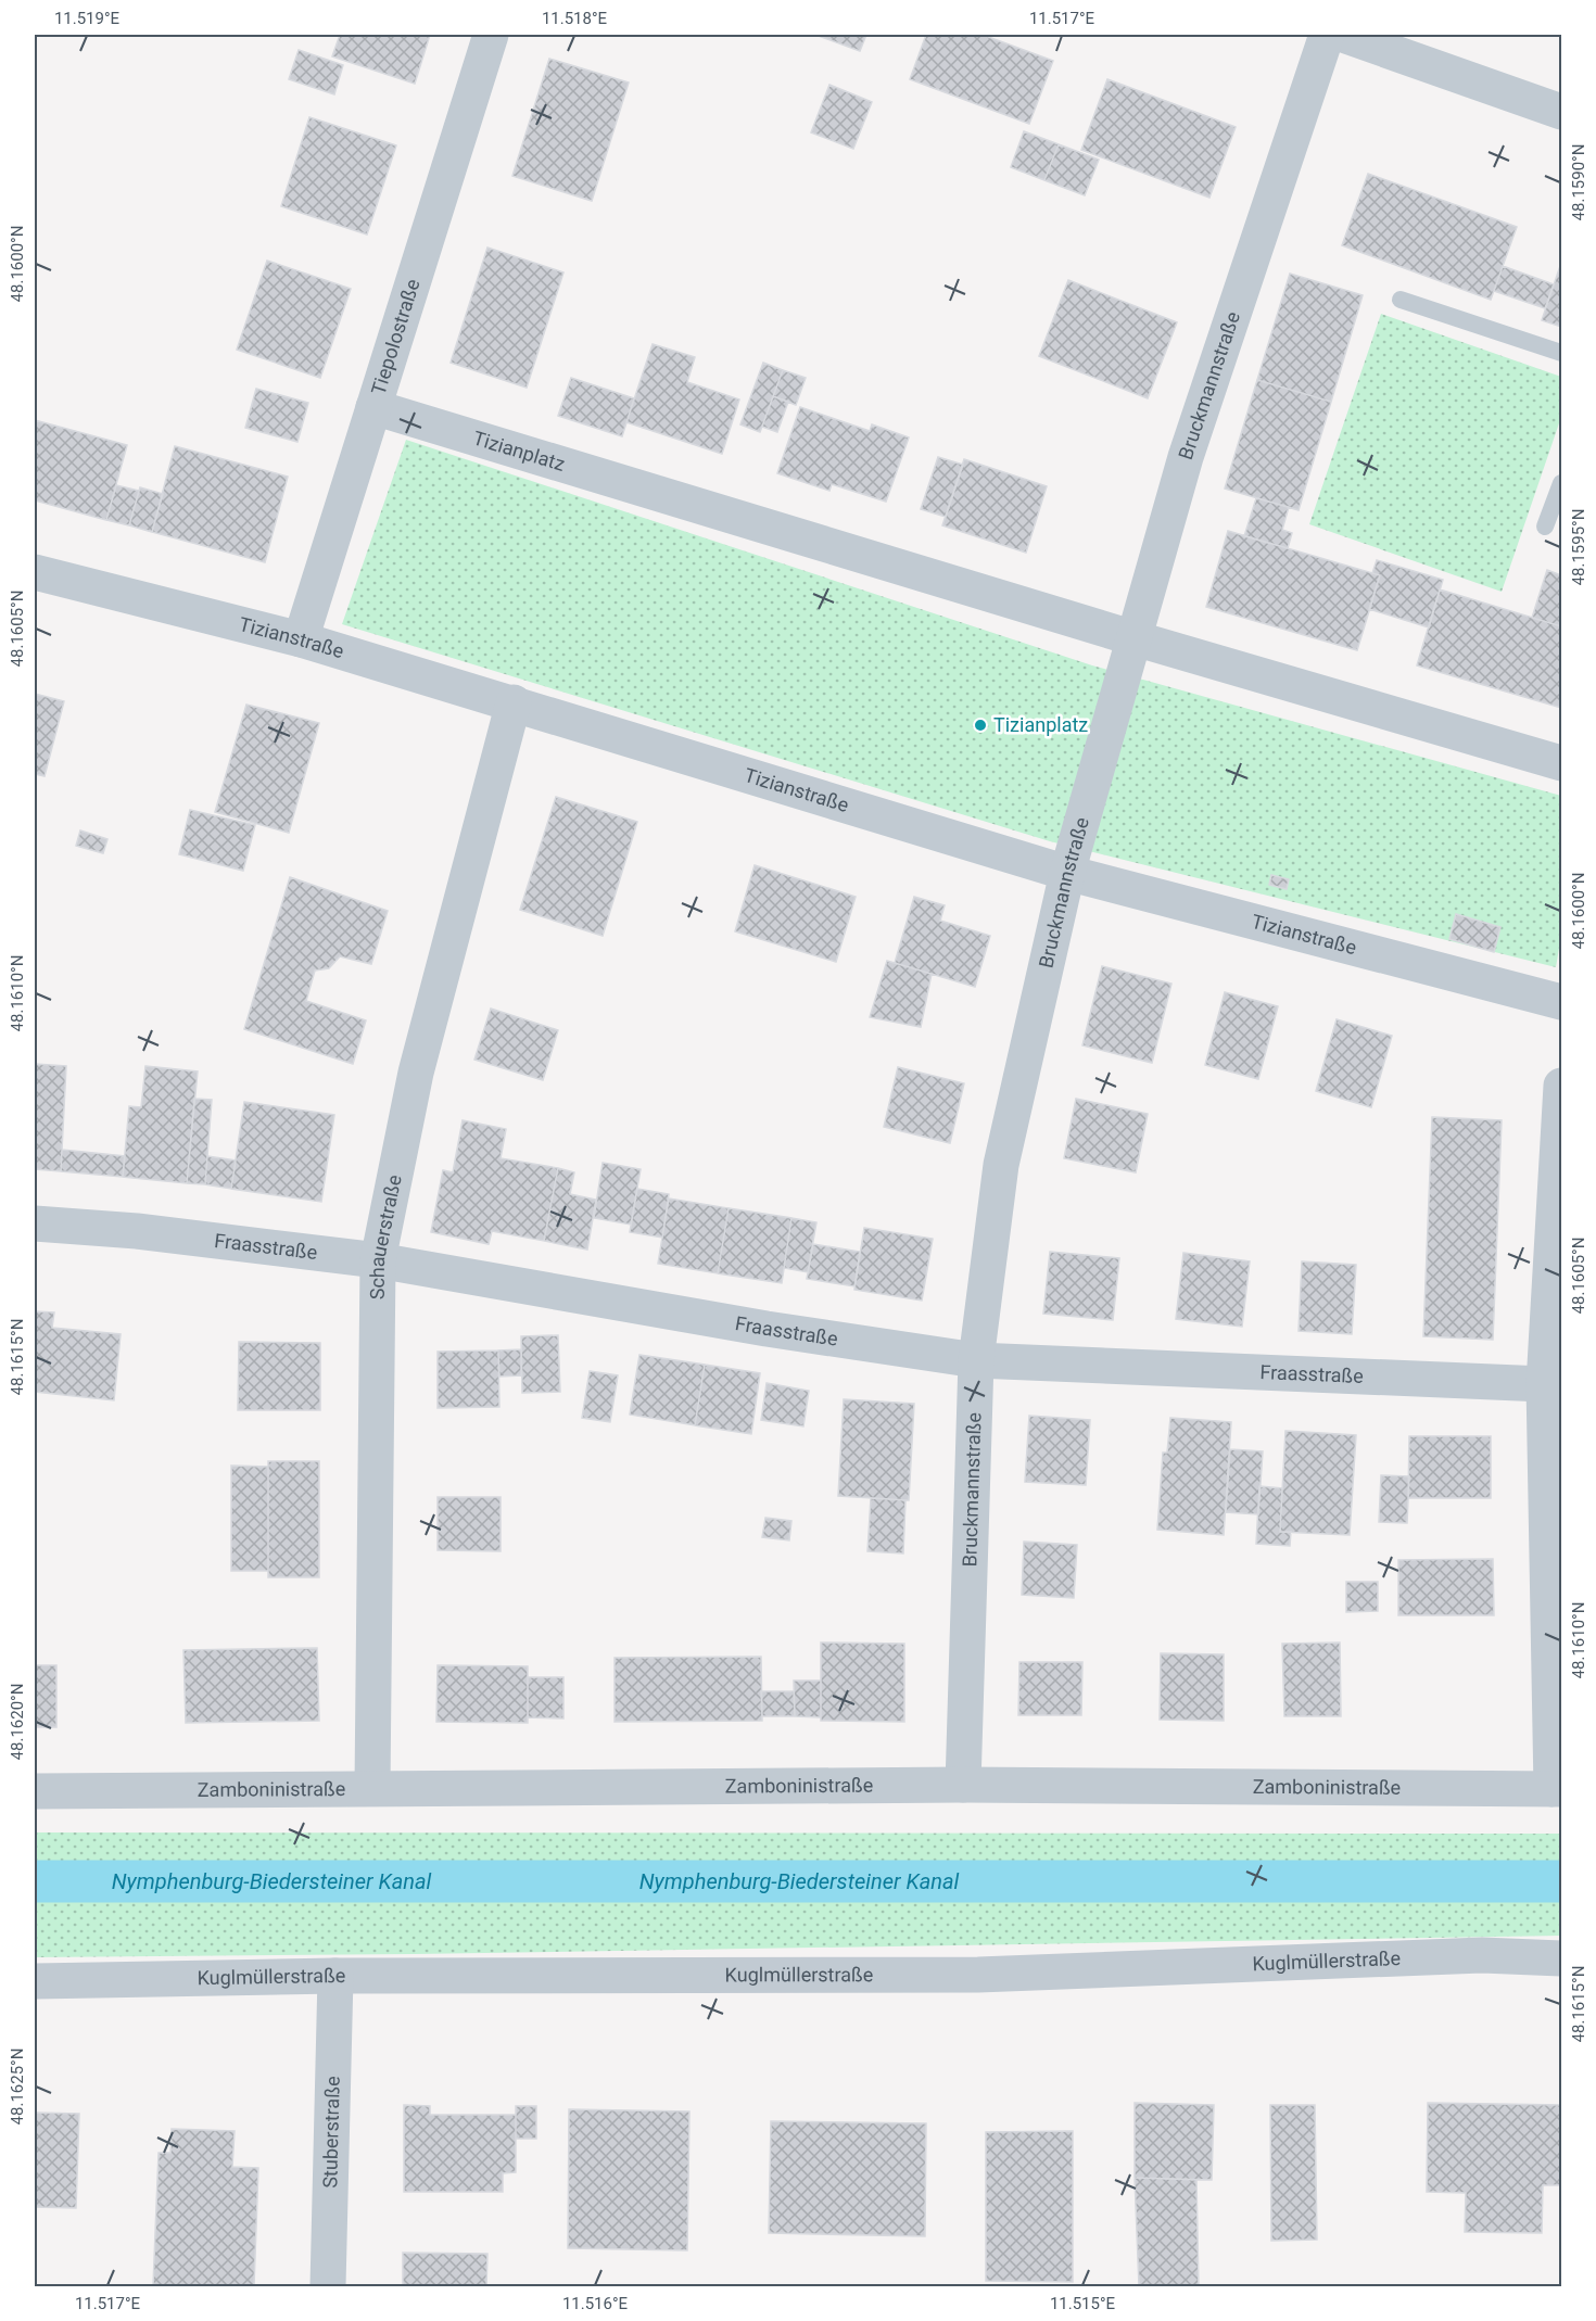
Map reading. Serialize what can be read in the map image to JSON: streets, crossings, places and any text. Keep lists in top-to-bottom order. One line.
{"streets":{"street":["Tiepolostraße","Bruckmannstraße","Tizianplatz","Tizianstraße","Schauerstraße","Fraasstraße","Zamboninistraße","Kuglmüllerstraße","Stuberstraße"]},"crossings":[["Tiepolostraße","Tizianplatz"],["Tiepolostraße","Tizianstraße"],["Bruckmannstraße","Tizianplatz"],["Bruckmannstraße","Tizianstraße"],["Bruckmannstraße","Fraasstraße"],["Bruckmannstraße","Zamboninistraße"],["Tizianstraße","Schauerstraße"],["Schauerstraße","Fraasstraße"],["Schauerstraße","Zamboninistraße"],["Kuglmüllerstraße","Stuberstraße"]],"water":["Nymphenburg-Biedersteiner Kanal"],"places":["Tizianplatz"],"coordinates":["11.519°E","11.518°E","11.517°E","48.1590°N","48.1600°N","48.1595°N","48.1605°N","48.1610°N","48.1615°N","48.1620°N","48.1625°N","11.516°E","11.515°E"]}
